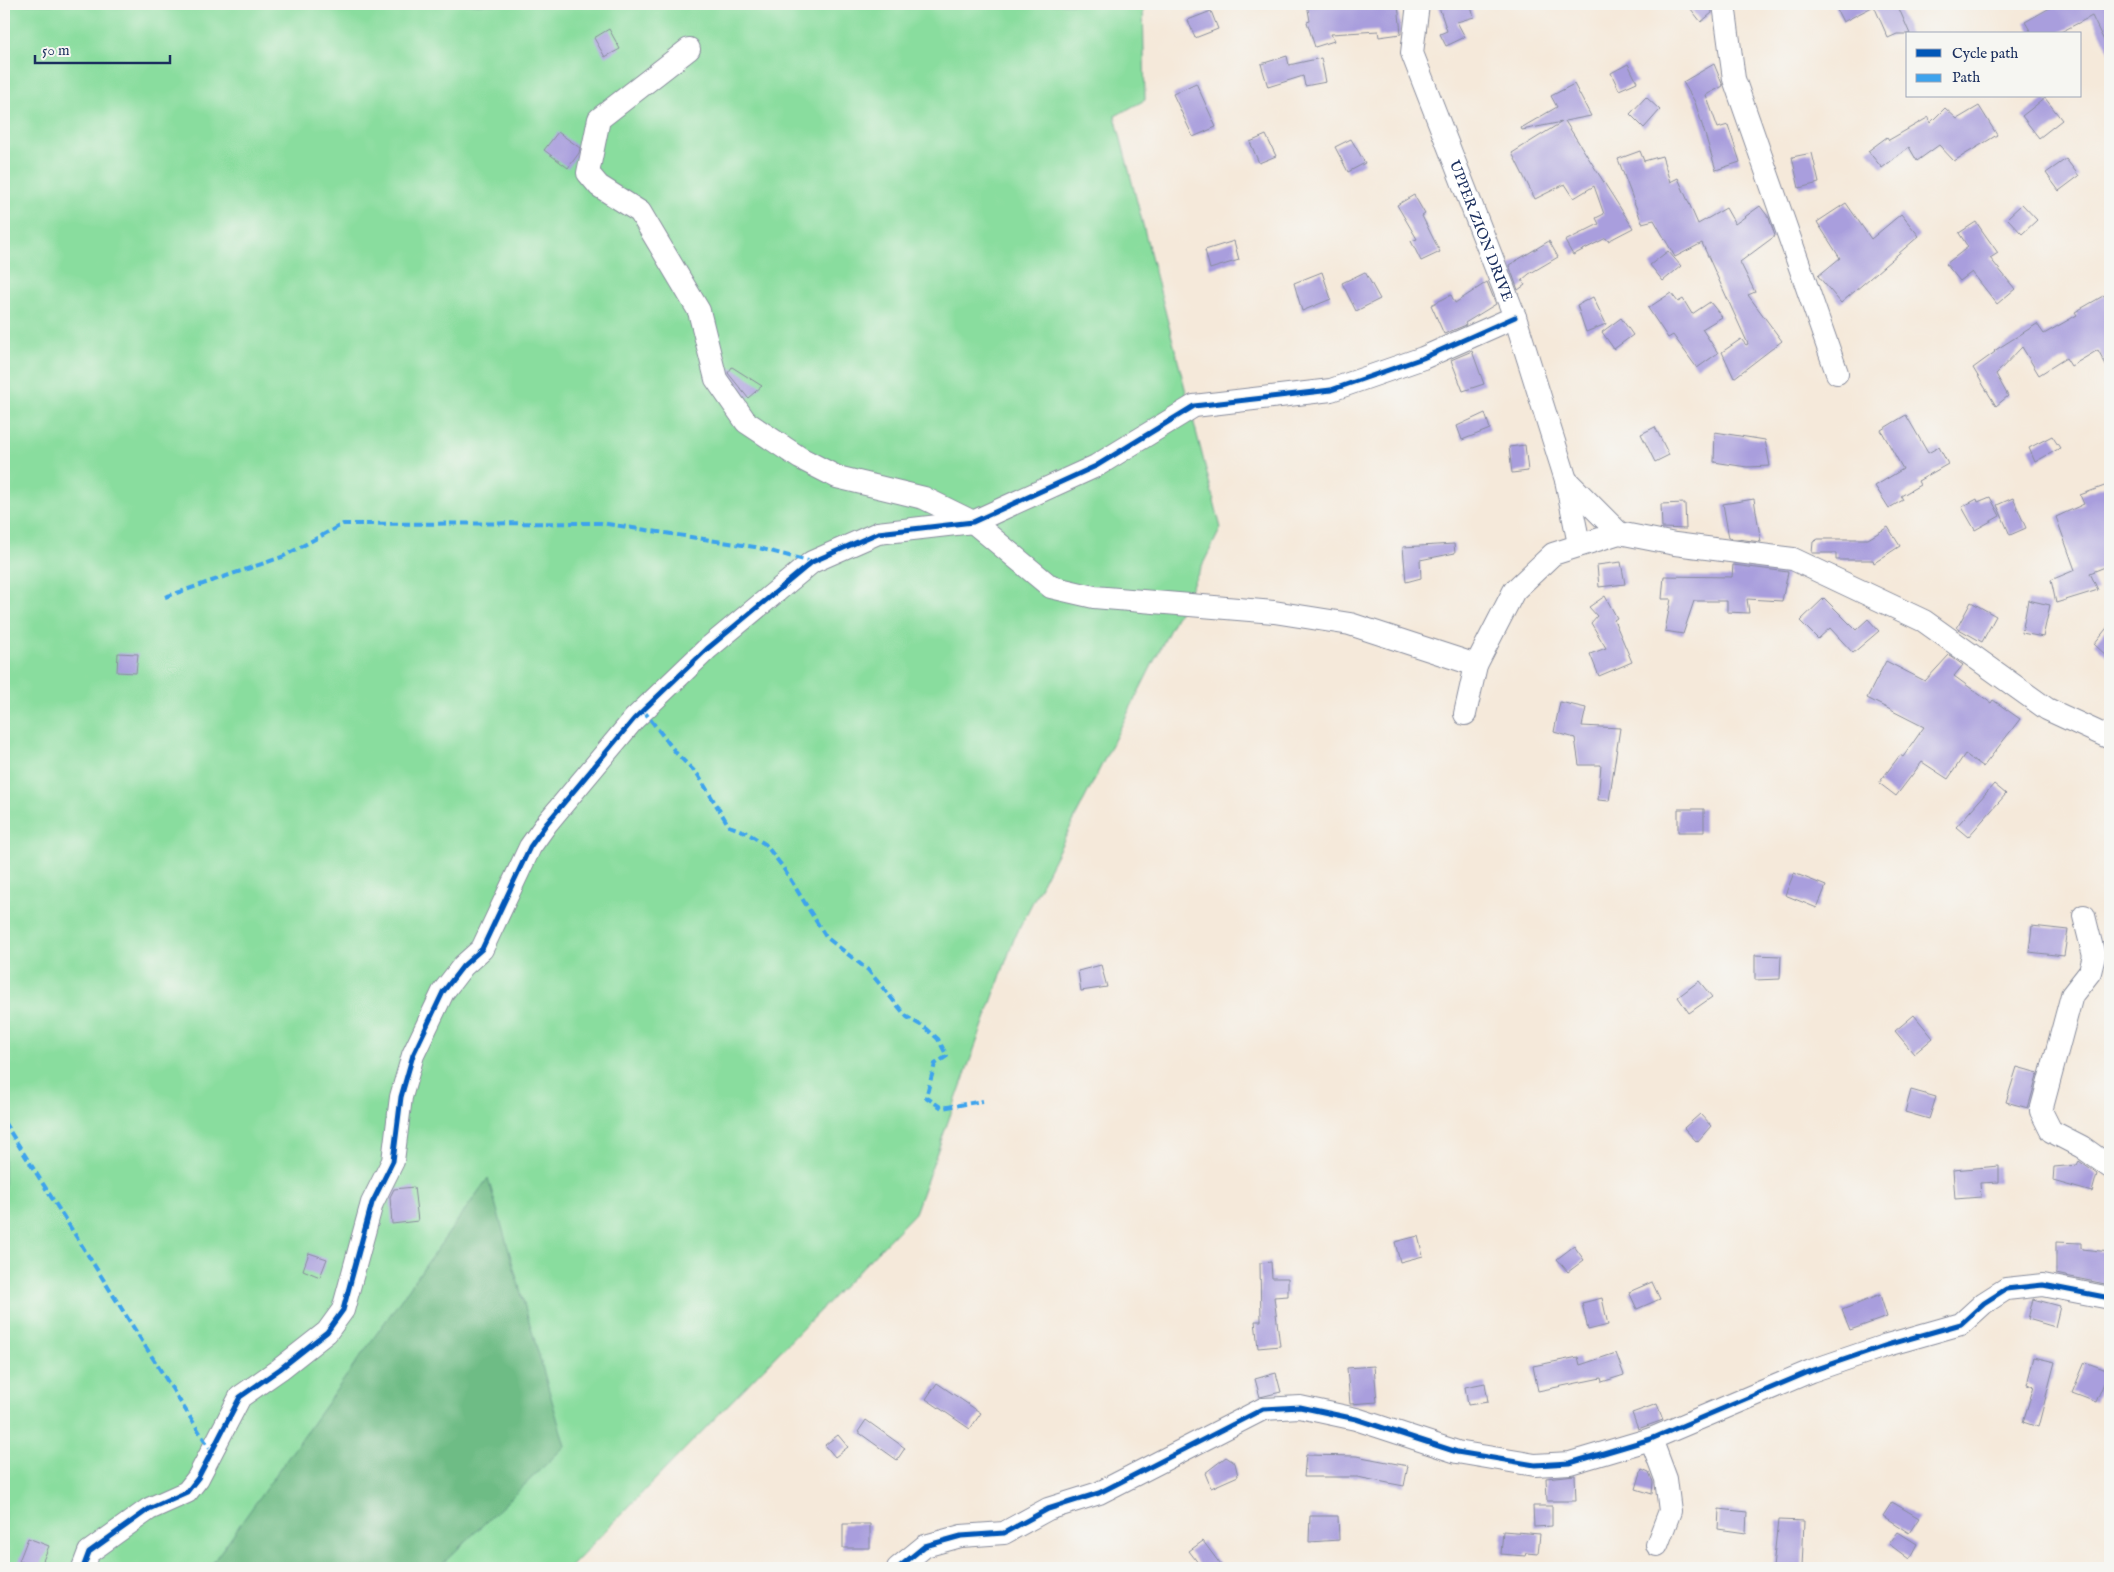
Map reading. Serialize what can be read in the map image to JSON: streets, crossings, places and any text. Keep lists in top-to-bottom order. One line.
{"streets":{"street":["UPPER ZION DRIVE"]},"legend":["Cycle path","Path"],"scale_bar":"50 m"}
